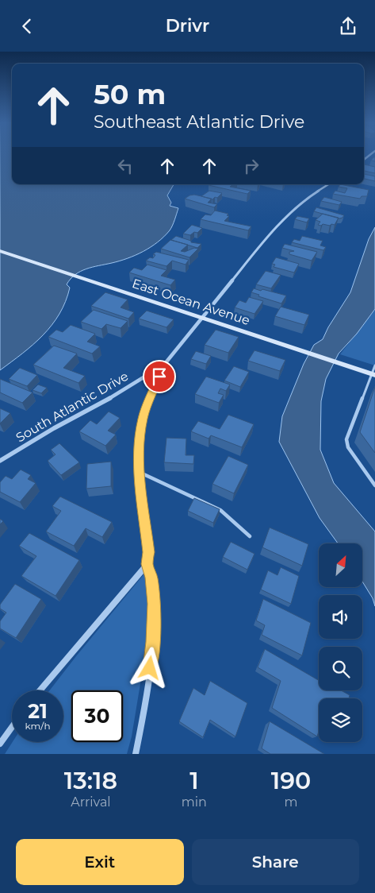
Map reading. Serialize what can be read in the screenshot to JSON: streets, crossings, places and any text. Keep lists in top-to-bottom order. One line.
{"streets":{"main road":["East Ocean Avenue"],"street":["South Atlantic Drive"]},"crossings":[["East Ocean Avenue","South Atlantic Drive"]],"north":"top right","page":{"header":"Drivr","turn":["50 m","Southeast Atlantic Drive"],"speed":"21 km/h","limit":"30","eta":["13:18","Arrival","1","min","190","m"],"buttons":["Exit","Share"]}}
